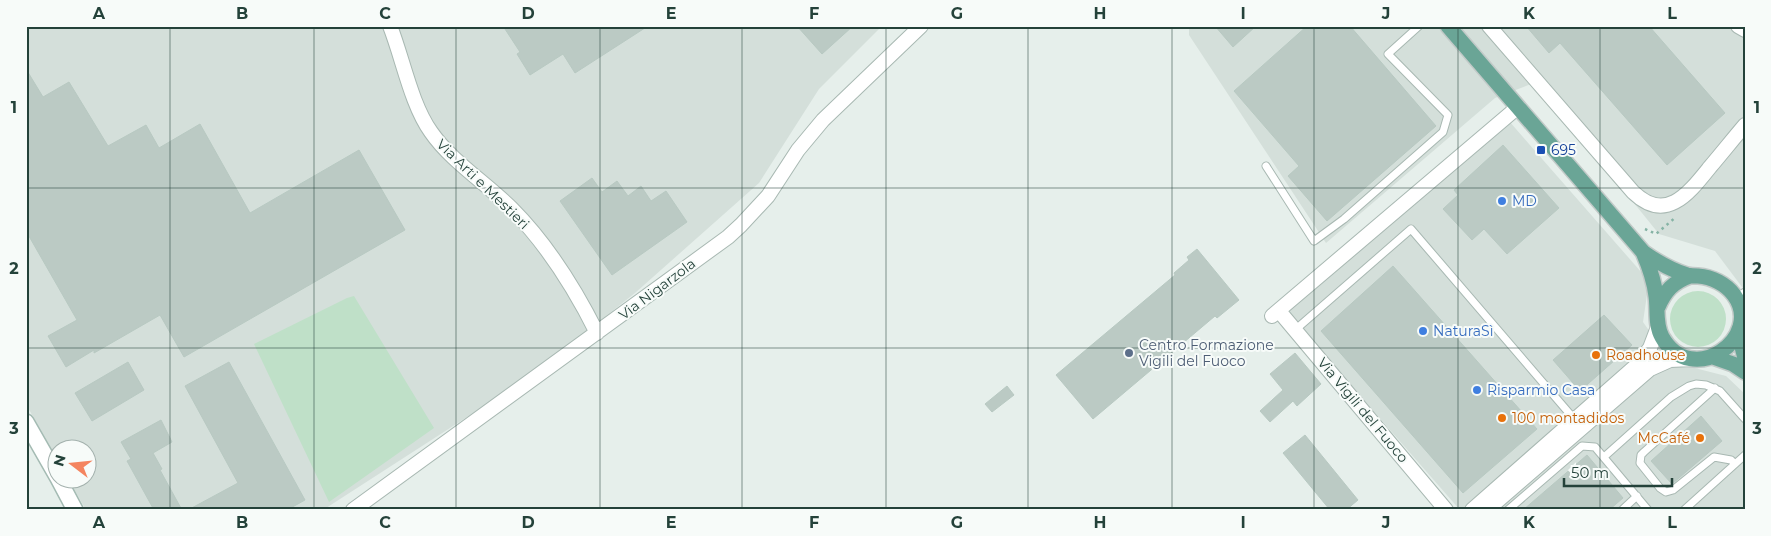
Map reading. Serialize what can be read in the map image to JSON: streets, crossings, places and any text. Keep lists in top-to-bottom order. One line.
{"streets":{"street":["Via Arti e Mestieri","Via Nigarzola","Via Vigili del Fuoco"]},"crossings":[["Via Arti e Mestieri","Via Nigarzola"]],"places":{"transit":["695"],"other":["MD","NaturaSì","Centro Formazione Vigili del Fuoco","Roadhouse","Risparmio Casa","100 montadidos","McCafé"]},"scale_bar":"50 m","north":"left","grid":{"columns":["A","B","C","D","E","F","G","H","I","J","K","L"],"rows":["1","2","3"]}}
